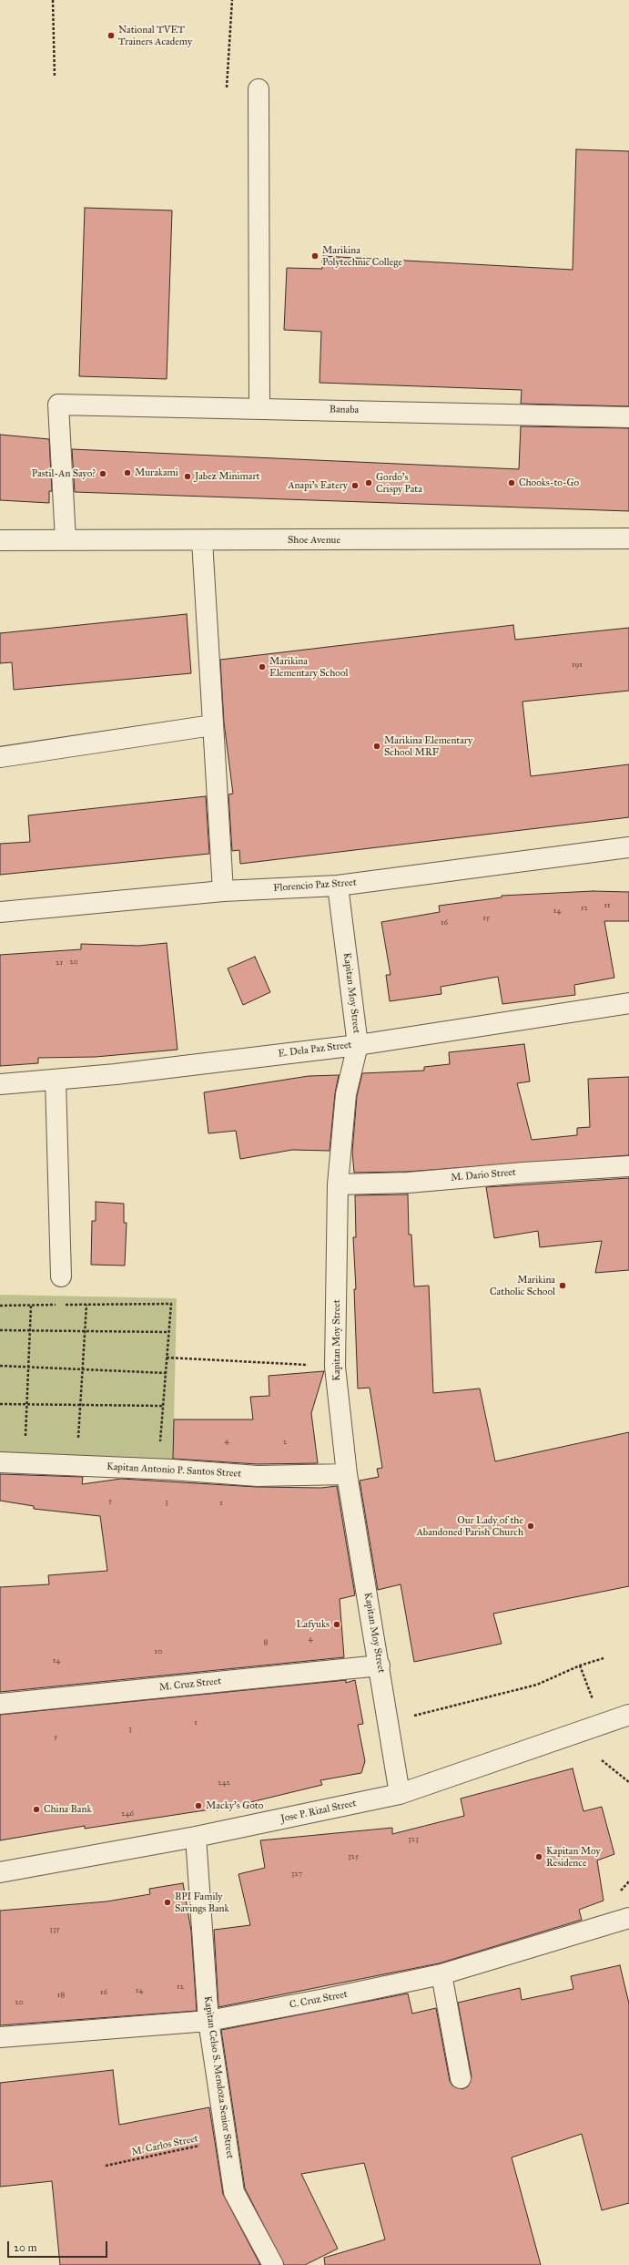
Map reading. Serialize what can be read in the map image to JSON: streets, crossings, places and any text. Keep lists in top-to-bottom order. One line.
{"streets":{"street":["Banaba","Shoe Avenue","Florencio Paz Street","Kapitan Moy Street","E. Dela Paz Street","M. Dario Street","Kapitan Antonio P. Santos Street","M. Cruz Street","Jose P. Rizal Street","C. Cruz Street","Kapitan Celso S. Mendoza Senior Street"],"path":["M. Carlos Street"]},"crossings":[["Banaba","Shoe Avenue"],["Florencio Paz Street","Kapitan Moy Street"],["Kapitan Moy Street","E. Dela Paz Street"],["Kapitan Moy Street","M. Dario Street"],["Kapitan Moy Street","Kapitan Antonio P. Santos Street"],["Kapitan Moy Street","M. Cruz Street"],["Kapitan Moy Street","Jose P. Rizal Street"],["Jose P. Rizal Street","Kapitan Celso S. Mendoza Senior Street"],["C. Cruz Street","Kapitan Celso S. Mendoza Senior Street"],["Kapitan Celso S. Mendoza Senior Street","M. Carlos Street"]],"places":["National TVET Trainers Academy","Marikina Polytechnic College","Murakami","Pastil-An Sayo?","Jabez Minimart","Gordo’s Crispy Pata","Chooks-to-Go","Anapi's Eatery","Marikina Elementary School","Marikina Elementary School MRF","Marikina Catholic School","Our Lady of the Abandoned Parish Church","Lafyuks","Macky's Goto","China Bank","Kapitan Moy Residence","BPI Family Savings Bank"],"house_numbers":["191","11","12","14","15","16","20","21","4","2","5","3","1","4","8","10","14","1","3","5","242","246","323","325","327","335","12","14","16","18","20"],"scale_bar":"20 m"}
